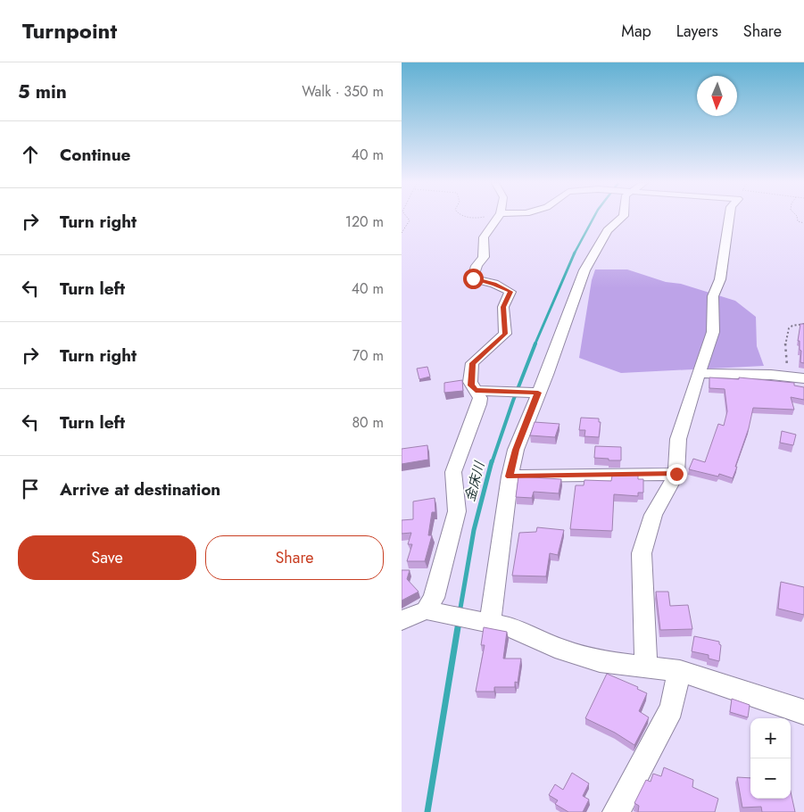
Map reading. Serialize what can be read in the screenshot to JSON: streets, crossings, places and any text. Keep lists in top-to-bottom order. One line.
{"water":["金床川"],"north":"bottom","page":{"header":"Turnpoint","nav":["Map","Layers","Share"],"heading":["5 min","Walk · 350 m"],"list":[["Continue","40 m"],["Turn right","120 m"],["Turn left","40 m"],["Turn right","70 m"],["Turn left","80 m"],"Arrive at destination"],"buttons":["Save","Share"],"map_buttons":["+","−"]}}
